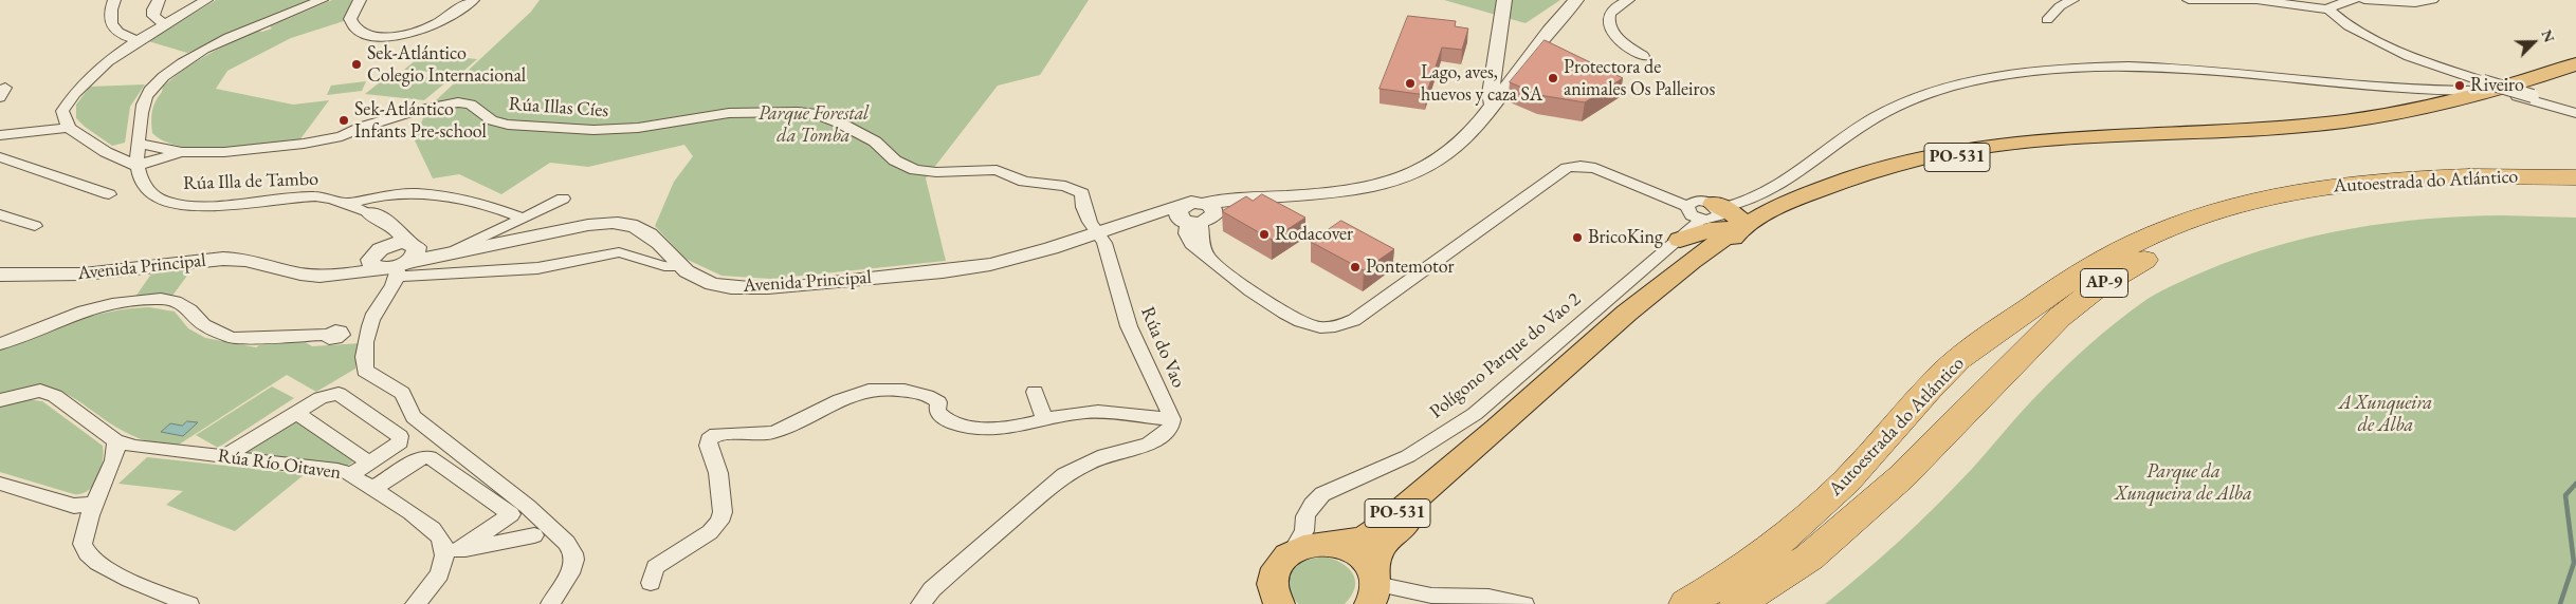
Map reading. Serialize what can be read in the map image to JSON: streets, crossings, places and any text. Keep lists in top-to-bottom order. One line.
{"streets":{"highway":["Autoestrada do Atlántico","AP-9"],"main road":["PO-531"],"street":["Rúa Illas Cíes","Rúa Illa de Tambo","Avenida Principal","Rúa do Vao","Polígono Parque do Vao 2","Rúa Río Oitaven"]},"crossings":[["Rúa Illas Cíes","Rúa Illa de Tambo"],["Rúa Illas Cíes","Avenida Principal"],["Rúa Illas Cíes","Rúa do Vao"],["PO-531","Polígono Parque do Vao 2"],["Avenida Principal","Rúa do Vao"]],"parks":["Parque Forestal da Tomba","A Xunqueira de Alba","Parque da Xunqueira de Alba"],"places":["Sek-Atlántico Colegio Internacional","Protectora de animales Os Palleiros","Lago, aves, huevos y caza SA","Riveiro","Sek-Atlántico Infants Pre-school","Rodacover","BricoKing","Pontemotor"],"north":"top right"}
